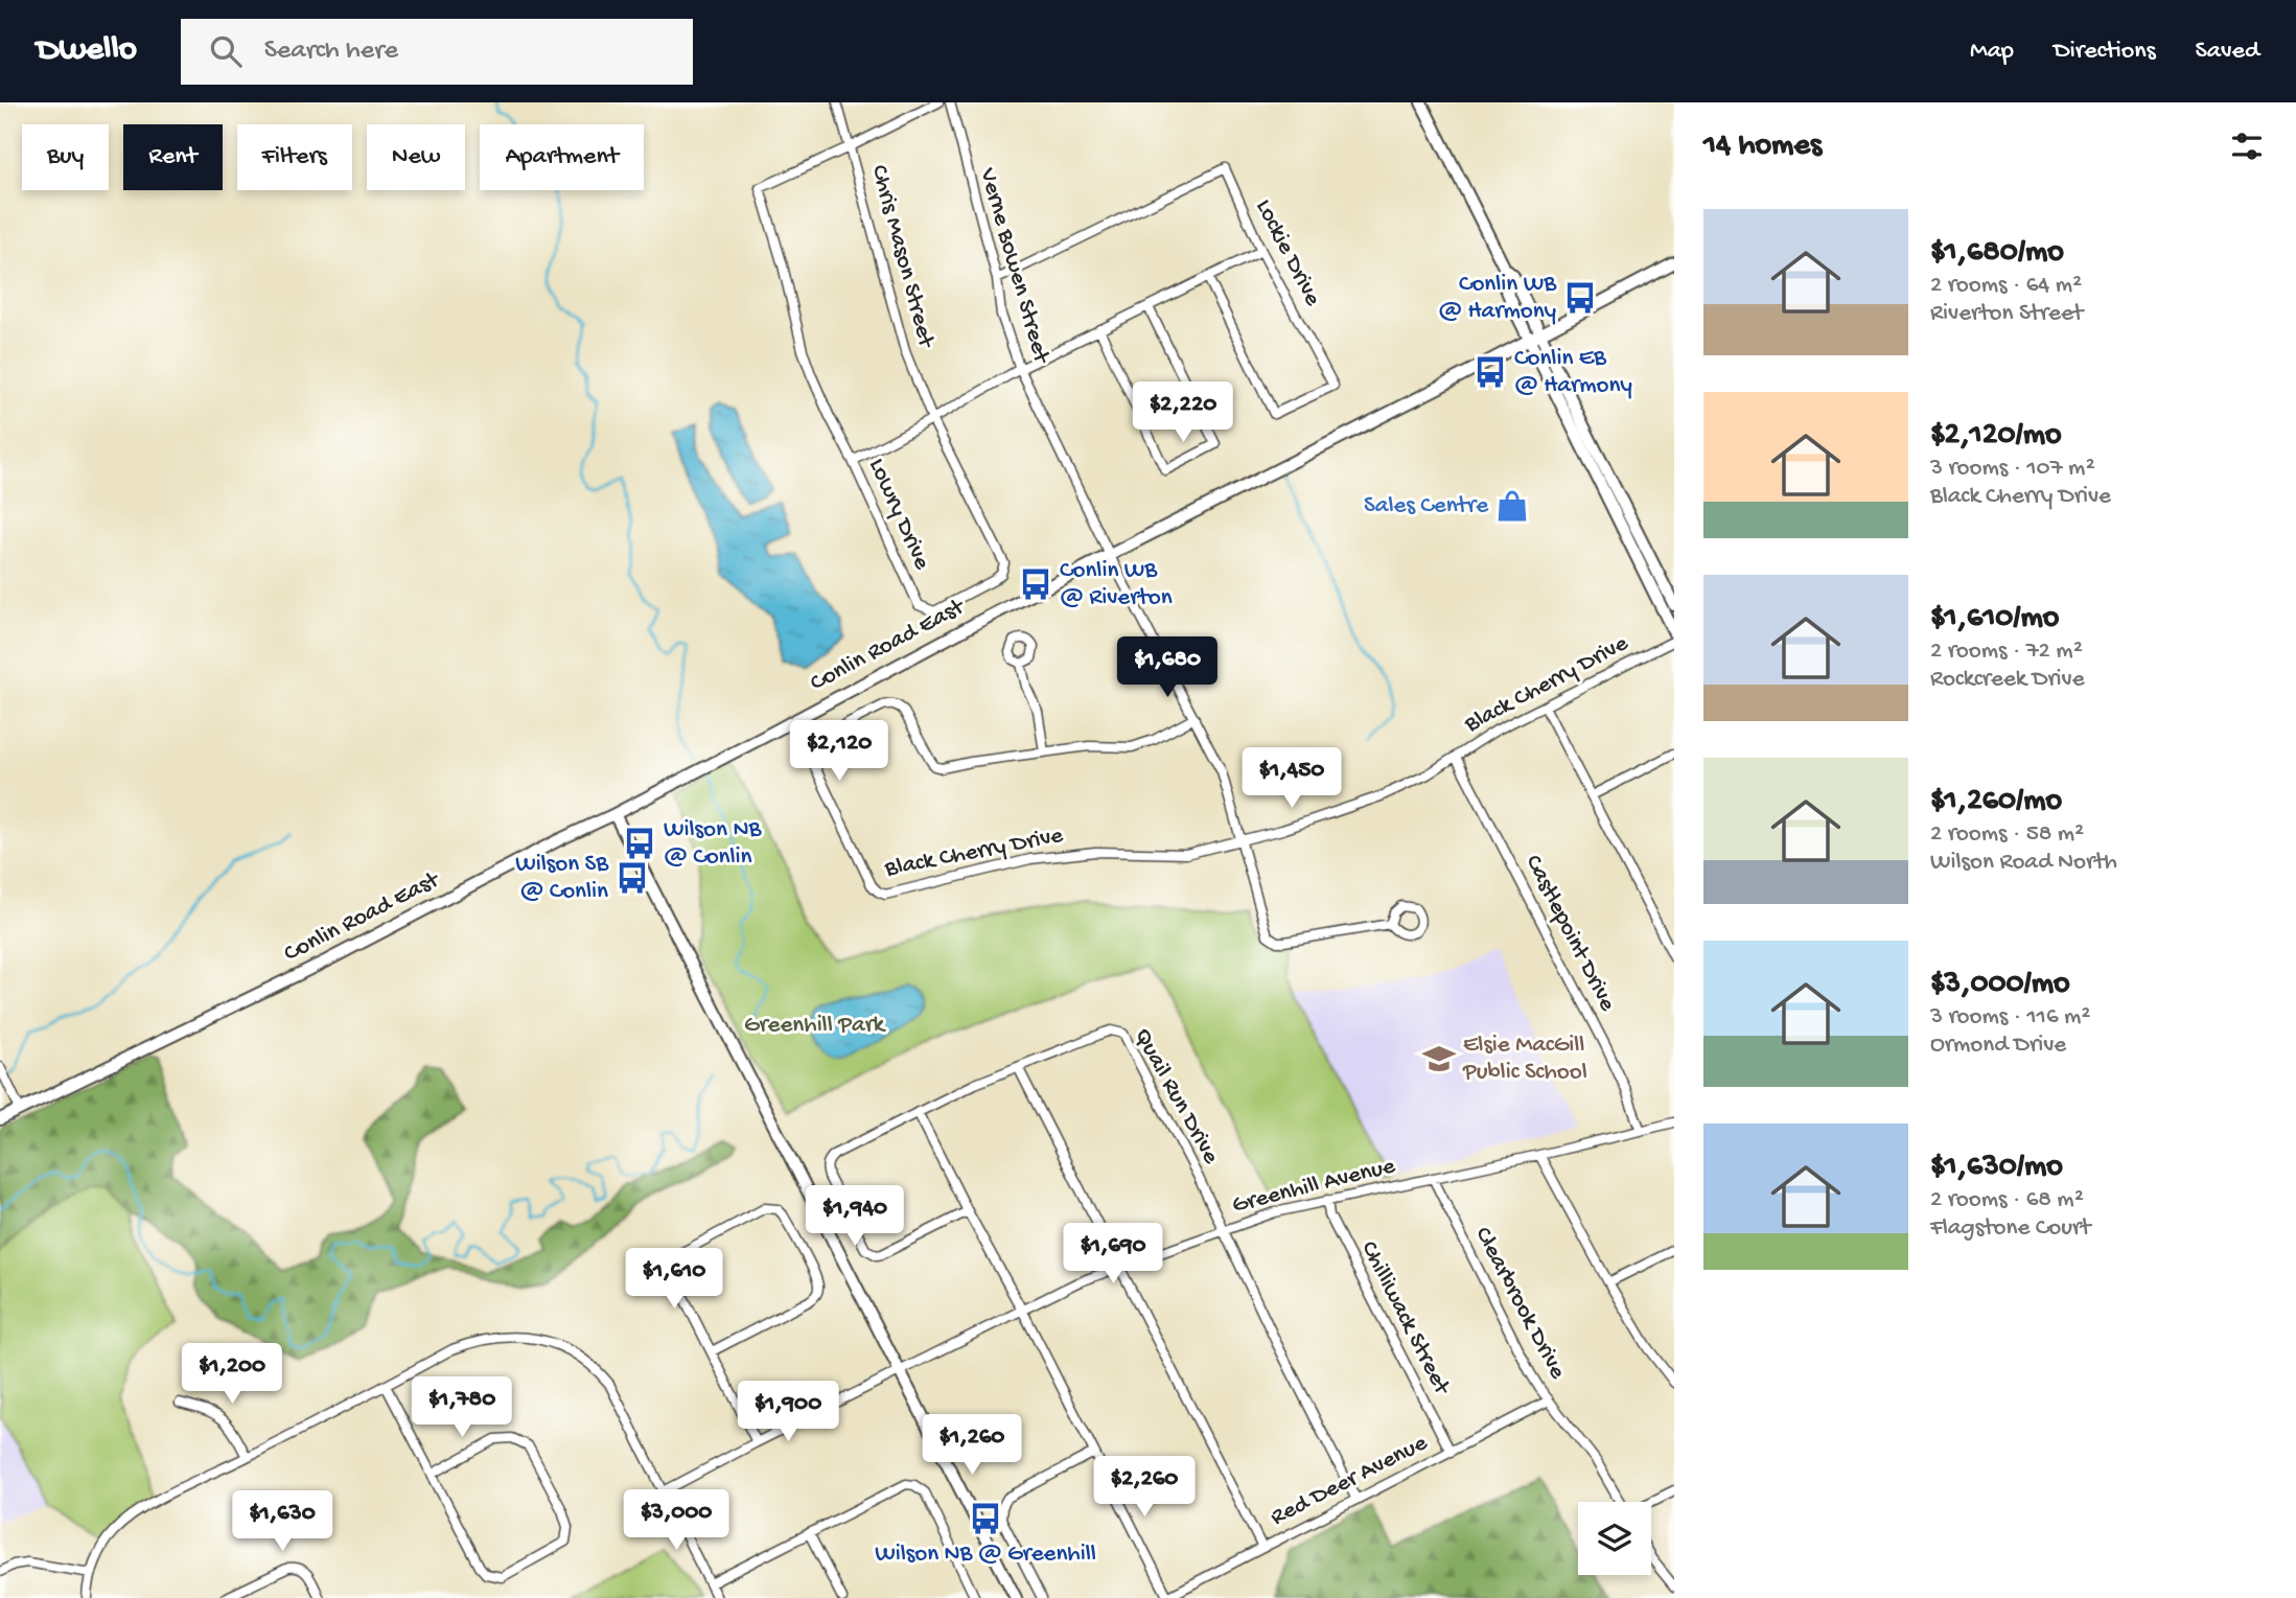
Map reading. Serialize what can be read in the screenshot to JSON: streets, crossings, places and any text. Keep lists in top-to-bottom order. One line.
{"streets":{"street":["Lockie Drive","Chris Mason Street","Verne Bowen Street","Lowry Drive","Conlin Road East","Black Cherry Drive","Castlepoint Drive","Quail Run Drive","Greenhill Avenue","Clearbrook Drive","Chilliwack Street","Red Deer Avenue"]},"crossings":[["Lockie Drive","Verne Bowen Street"],["Chris Mason Street","Lowry Drive"],["Verne Bowen Street","Conlin Road East"],["Verne Bowen Street","Black Cherry Drive"],["Black Cherry Drive","Castlepoint Drive"],["Castlepoint Drive","Greenhill Avenue"],["Quail Run Drive","Greenhill Avenue"],["Quail Run Drive","Red Deer Avenue"],["Greenhill Avenue","Clearbrook Drive"],["Greenhill Avenue","Chilliwack Street"],["Clearbrook Drive","Red Deer Avenue"],["Chilliwack Street","Red Deer Avenue"]],"parks":["Greenhill Park"],"places":{"bus stop":["Conlin WB @ Harmony","Conlin EB @ Harmony","Conlin WB @ Riverton","Wilson NB @ Conlin","Wilson SB @ Conlin","Wilson NB @ Greenhill"],"shop":["Sales Centre"],"school or university":["Elsie MacGill Public School"]},"page":{"header":"Dwello","search":"Search here","nav":["Map","Directions","Saved"],"heading":"14 homes","chip":["Buy","Rent","Filters","New","Apartment"],"list":[{"name":"$1,680/mo","note":"2 rooms · 64 m² · Riverton Street"},{"name":"$2,120/mo","note":"3 rooms · 107 m² · Black Cherry Drive"},{"name":"$1,610/mo","note":"2 rooms · 72 m² · Rockcreek Drive"},{"name":"$1,260/mo","note":"2 rooms · 58 m² · Wilson Road North"},{"name":"$3,000/mo","note":"3 rooms · 116 m² · Ormond Drive"},{"name":"$1,630/mo","note":"2 rooms · 68 m² · Flagstone Court"}],"price":["$2,220","$1,680","$2,120","$1,450","$1,940","$1,690","$1,610","$1,200","$1,780","$1,900","$1,260","$2,260","$3,000","$1,630"]}}
